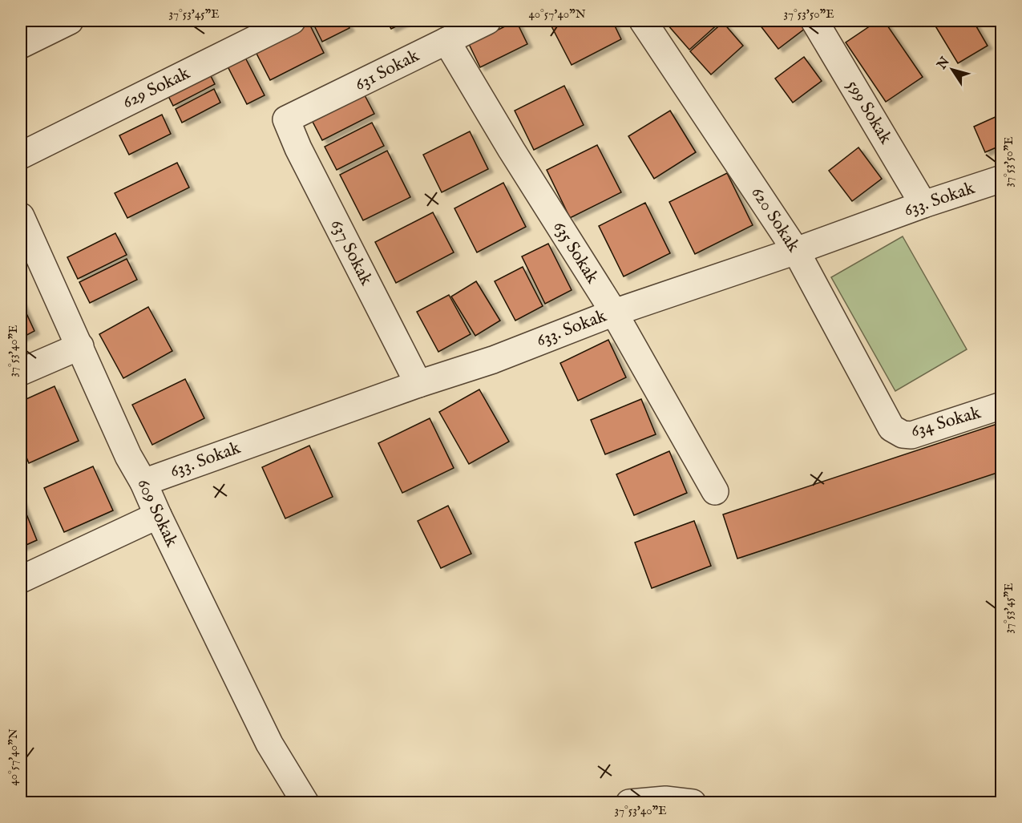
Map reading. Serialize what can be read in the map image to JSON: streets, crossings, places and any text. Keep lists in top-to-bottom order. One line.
{"streets":{"street":["631 Sokak","629 Sokak","599 Sokak","633. Sokak","620 Sokak","637 Sokak","635 Sokak","634 Sokak","609 Sokak"]},"crossings":[["631 Sokak","637 Sokak"],["631 Sokak","635 Sokak"],["599 Sokak","633. Sokak"],["633. Sokak","620 Sokak"],["633. Sokak","637 Sokak"],["633. Sokak","635 Sokak"],["633. Sokak","609 Sokak"],["620 Sokak","634 Sokak"]],"north":"top left","coordinates":["37°53'45\"E","40°57'40\"N","37°53'50\"E","37°53'40\"E"]}
